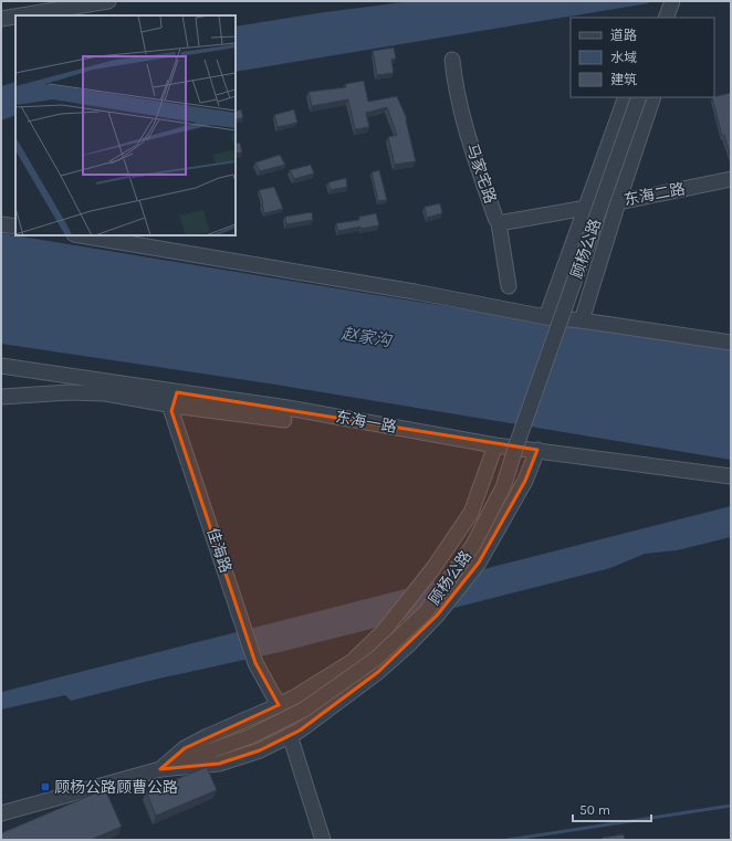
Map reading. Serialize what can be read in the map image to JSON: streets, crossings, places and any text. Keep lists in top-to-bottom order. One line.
{"streets":{"street":["马家宅路","东海二路","顾杨公路","东海一路","佳海路"]},"crossings":[["马家宅路","东海二路"],["东海一路","佳海路"]],"water":["赵家沟"],"places":{"transit":["顾杨公路顾曹公路"]},"legend":["道路","水域","建筑"],"scale_bar":"50 m"}
